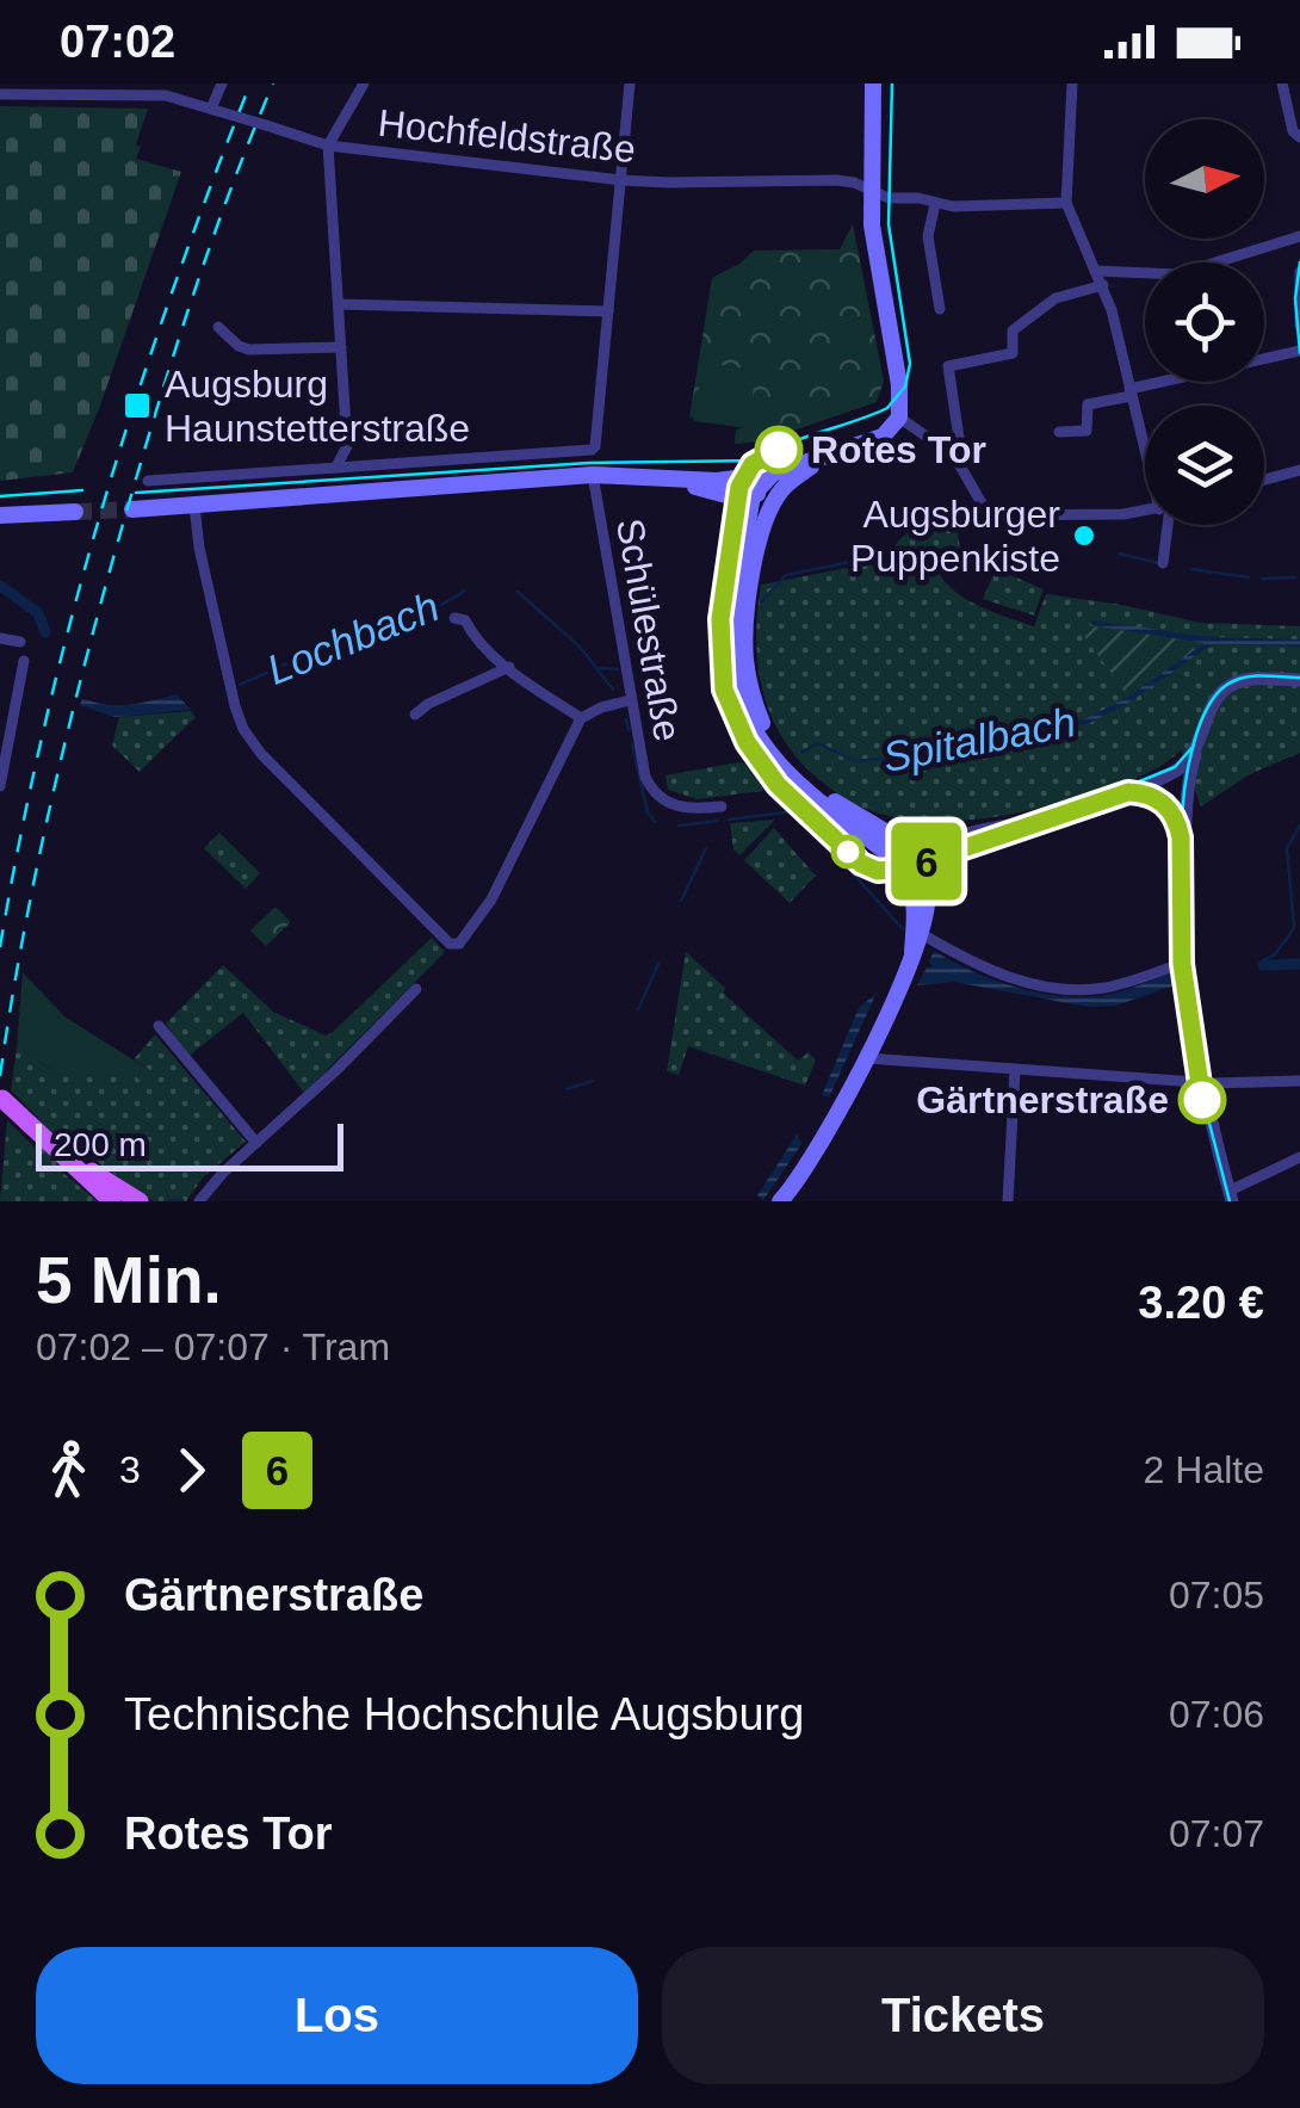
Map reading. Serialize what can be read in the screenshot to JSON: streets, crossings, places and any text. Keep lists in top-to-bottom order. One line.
{"streets":{"street":["Hochfeldstraße","Schülestraße"]},"water":["Lochbach","Spitalbach"],"places":{"transit":["Augsburg Haunstetterstraße"],"other":["Rotes Tor","Augsburger Puppenkiste","Gärtnerstraße"]},"lines":["tram line 6"],"scale_bar":"200 m","north":"right","page":{"status":"07:02","on_map":"6","scale":"200 m","heading":["5 Min.","07:02 – 07:07 · Tram","3.20 €"],"legs":["3","6","2 Halte"],"list":[{"name":"Gärtnerstraße","value":"07:05"},{"name":"Technische Hochschule Augsburg","value":"07:06"},{"name":"Rotes Tor","value":"07:07"}],"buttons":["Los","Tickets"]}}
